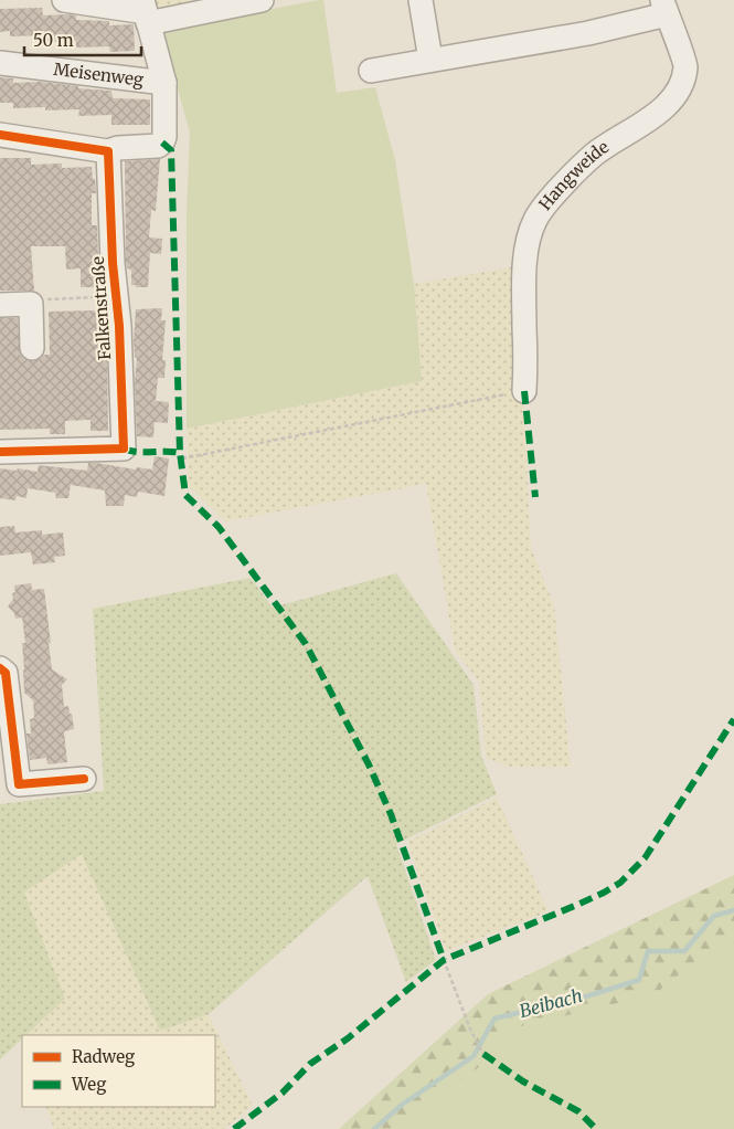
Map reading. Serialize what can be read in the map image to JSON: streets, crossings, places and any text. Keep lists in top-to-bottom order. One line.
{"streets":{"street":["Meisenweg","Hangweide","Falkenstraße"]},"water":["Beibach"],"legend":["Radweg","Weg"],"scale_bar":"50 m"}
